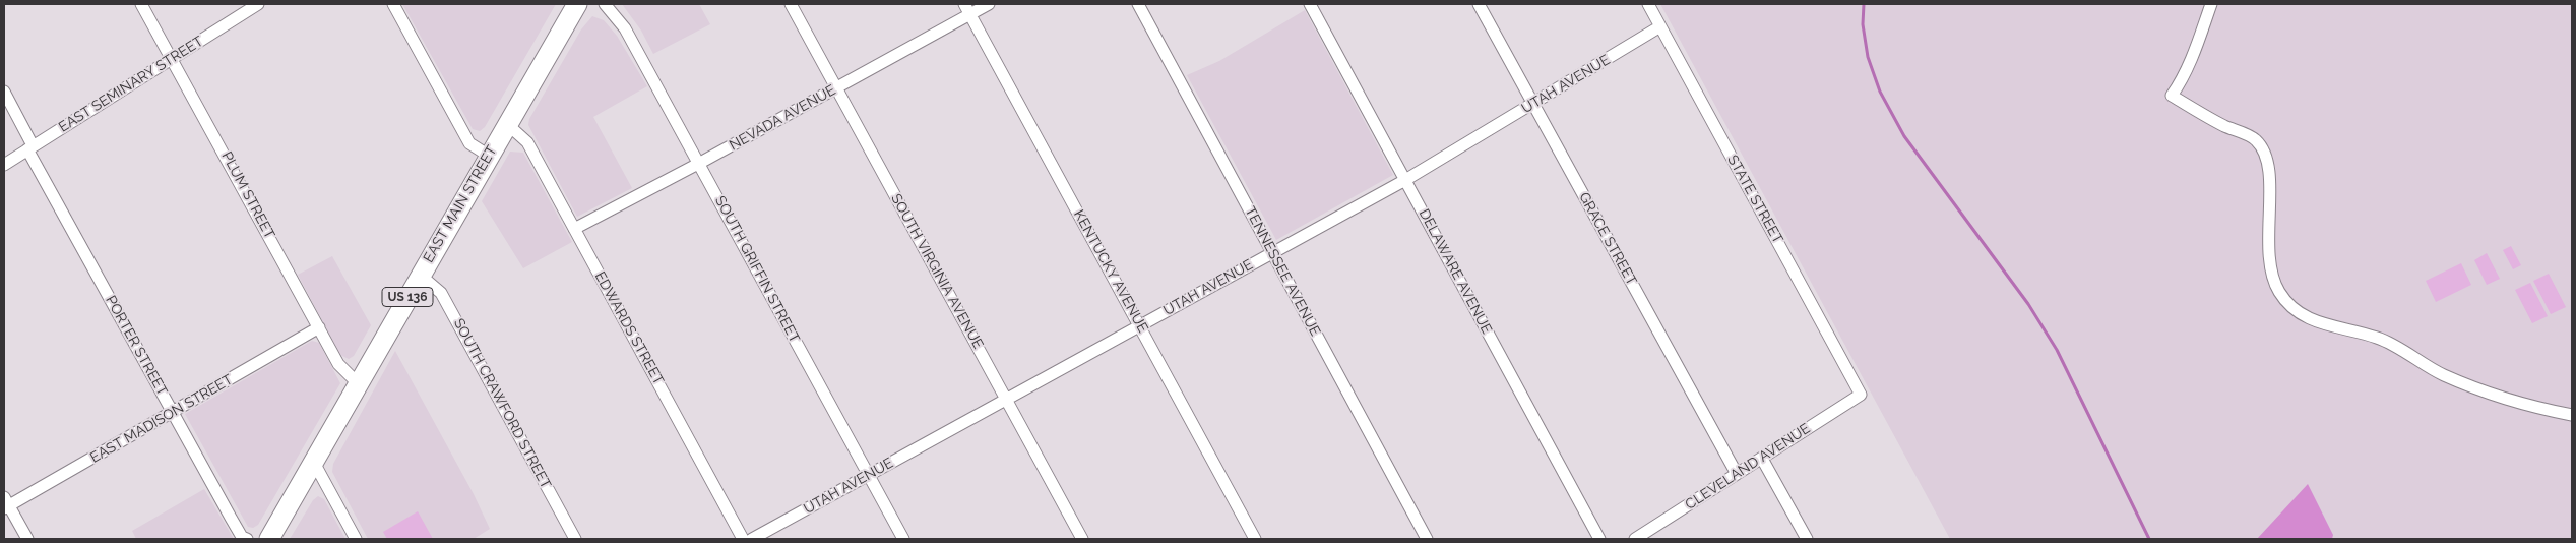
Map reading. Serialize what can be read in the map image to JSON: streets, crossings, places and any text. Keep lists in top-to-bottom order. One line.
{"streets":{"main road":["EAST MAIN STREET","US 136"],"street":["EAST SEMINARY STREET","UTAH AVENUE","NEVADA AVENUE","PLUM STREET","STATE STREET","GRACE STREET","SOUTH GRIFFIN STREET","SOUTH VIRGINIA AVENUE","KENTUCKY AVENUE","TENNESSEE AVENUE","DELAWARE AVENUE","EDWARDS STREET","PORTER STREET","SOUTH CRAWFORD STREET","EAST MADISON STREET","CLEVELAND AVENUE"]},"crossings":[["EAST SEMINARY STREET","PLUM STREET"],["EAST SEMINARY STREET","PORTER STREET"],["UTAH AVENUE","STATE STREET"],["UTAH AVENUE","GRACE STREET"],["UTAH AVENUE","SOUTH GRIFFIN STREET"],["UTAH AVENUE","SOUTH VIRGINIA AVENUE"],["UTAH AVENUE","KENTUCKY AVENUE"],["UTAH AVENUE","TENNESSEE AVENUE"],["UTAH AVENUE","DELAWARE AVENUE"],["NEVADA AVENUE","SOUTH GRIFFIN STREET"],["NEVADA AVENUE","SOUTH VIRGINIA AVENUE"],["NEVADA AVENUE","KENTUCKY AVENUE"],["NEVADA AVENUE","EDWARDS STREET"],["PLUM STREET","EAST MAIN STREET"],["PLUM STREET","EAST MADISON STREET"],["STATE STREET","CLEVELAND AVENUE"],["EAST MAIN STREET","EDWARDS STREET"],["EAST MAIN STREET","SOUTH CRAWFORD STREET"],["GRACE STREET","CLEVELAND AVENUE"],["PORTER STREET","EAST MADISON STREET"]]}
